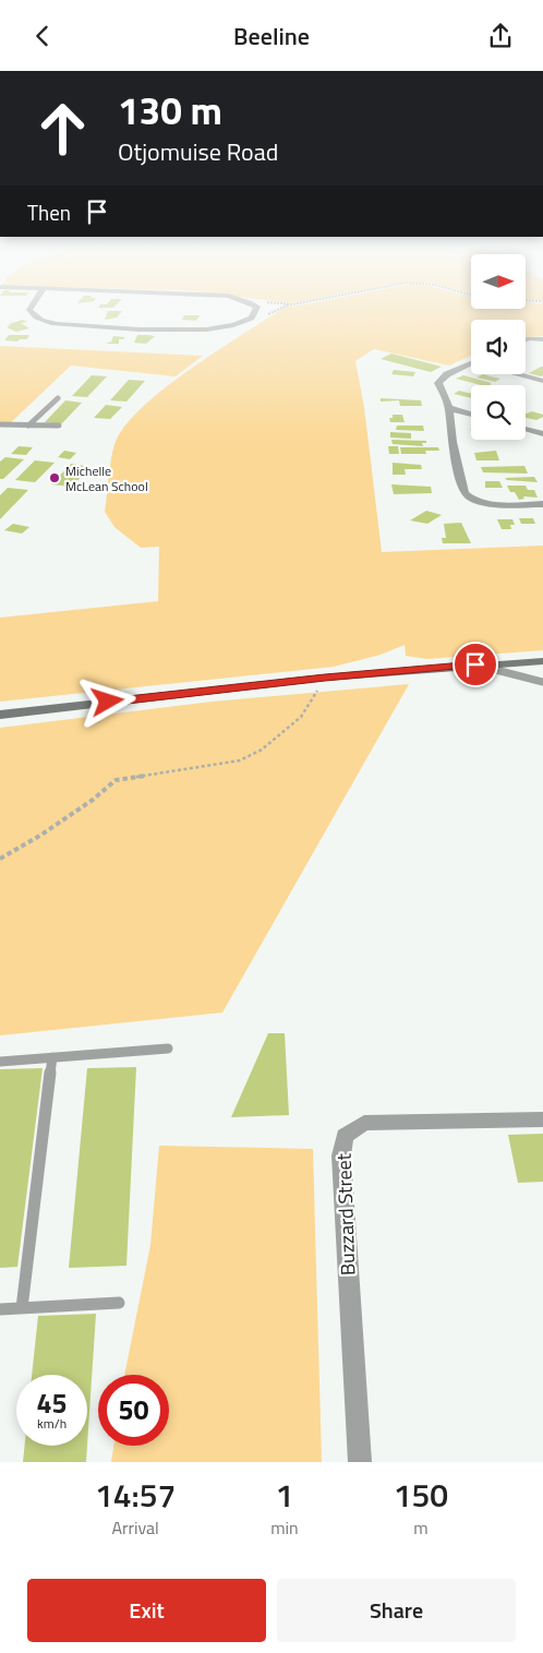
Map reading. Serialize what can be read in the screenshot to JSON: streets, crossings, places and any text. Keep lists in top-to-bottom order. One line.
{"streets":{"street":["Buzzard Street"]},"places":["Michelle McLean School"],"north":"right","page":{"header":"Beeline","turn":["130 m","Otjomuise Road"],"then":"Then","speed":"45 km/h","limit":"50","eta":["14:57","Arrival","1","min","150","m"],"buttons":["Exit","Share"]}}
